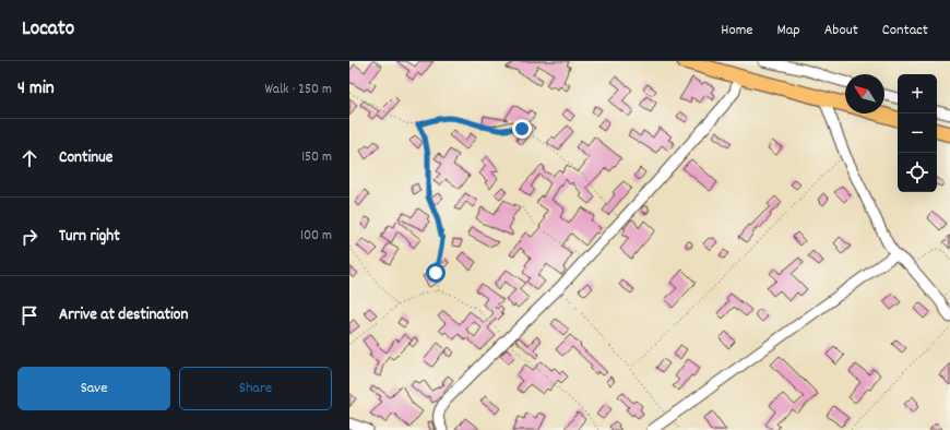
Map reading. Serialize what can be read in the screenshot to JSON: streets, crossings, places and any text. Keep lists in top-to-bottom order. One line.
{"north":"top left","page":{"header":"Locato","nav":["Home","Map","About","Contact"],"heading":["4 min","Walk · 250 m"],"map_buttons":["+","−"],"list":[["Continue","150 m"],["Turn right","100 m"],"Arrive at destination"],"buttons":["Save","Share"]}}
